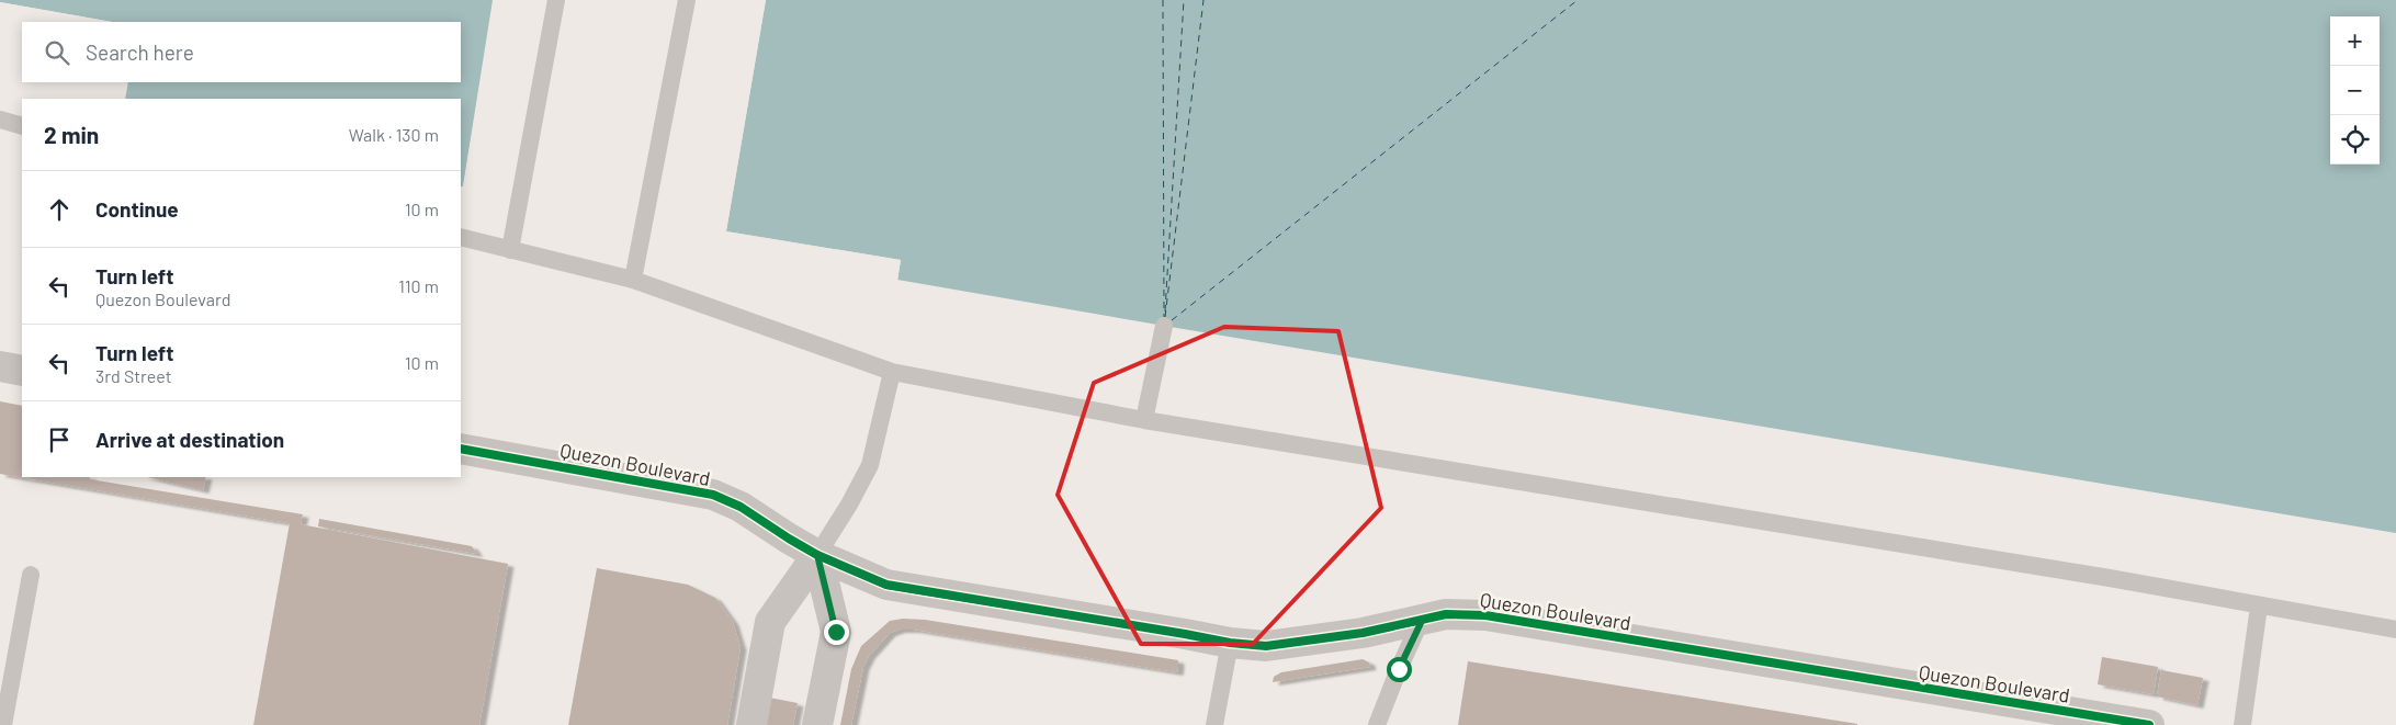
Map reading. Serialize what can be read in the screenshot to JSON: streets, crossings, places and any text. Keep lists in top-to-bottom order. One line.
{"streets":{"street":["Quezon Boulevard"]},"page":{"map_buttons":["+","−"],"search":"Search here","heading":["2 min","Walk · 130 m"],"list":[["Continue","10 m"],["Turn left","Quezon Boulevard","110 m"],["Turn left","3rd Street","10 m"],"Arrive at destination"]}}
